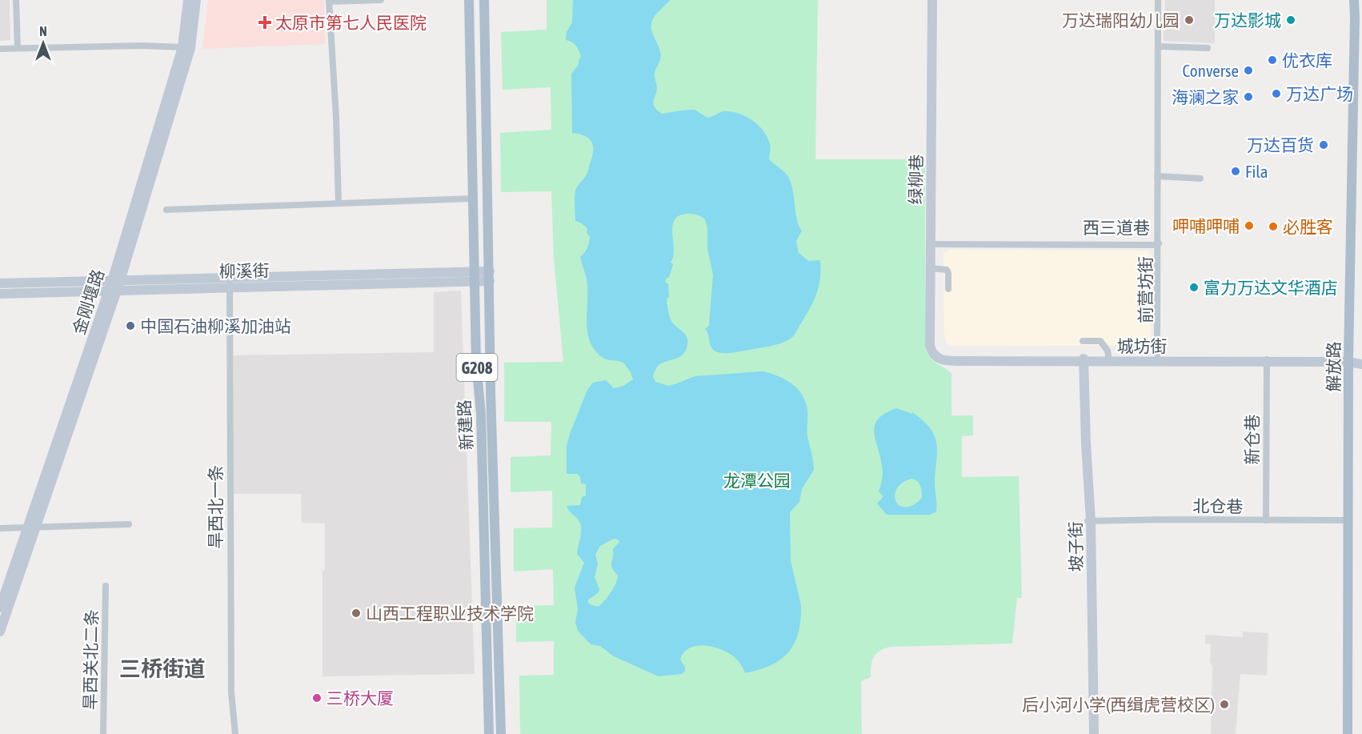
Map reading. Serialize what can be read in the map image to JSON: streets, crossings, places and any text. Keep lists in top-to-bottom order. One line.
{"streets":{"main road":["解放路","G208","新建路"],"street":["绿柳巷","西三道巷","柳溪街","前营坊街","城坊街","新仓巷","北仓巷","旱西北一条","坡子街","旱西关北二条"]},"crossings":[["绿柳巷","西三道巷"],["绿柳巷","城坊街"],["西三道巷","前营坊街"],["柳溪街","新建路"],["柳溪街","旱西北一条"],["前营坊街","城坊街"],["城坊街","解放路"],["城坊街","新仓巷"],["城坊街","坡子街"],["解放路","北仓巷"],["新仓巷","北仓巷"],["北仓巷","坡子街"]],"districts":["三桥街道"],"parks":["龙潭公园"],"places":{"other":["万达瑞阳幼儿园","万达影城","优衣库","Converse","万达广场","海澜之家","万达百货","Fila","呷哺呷哺","必胜客","富力万达文华酒店","中国石油柳溪加油站","山西工程职业技术学院","三桥大厦","后小河小学(西缉虎营校区)"],"health":["太原市第七人民医院"]},"north":"top"}
